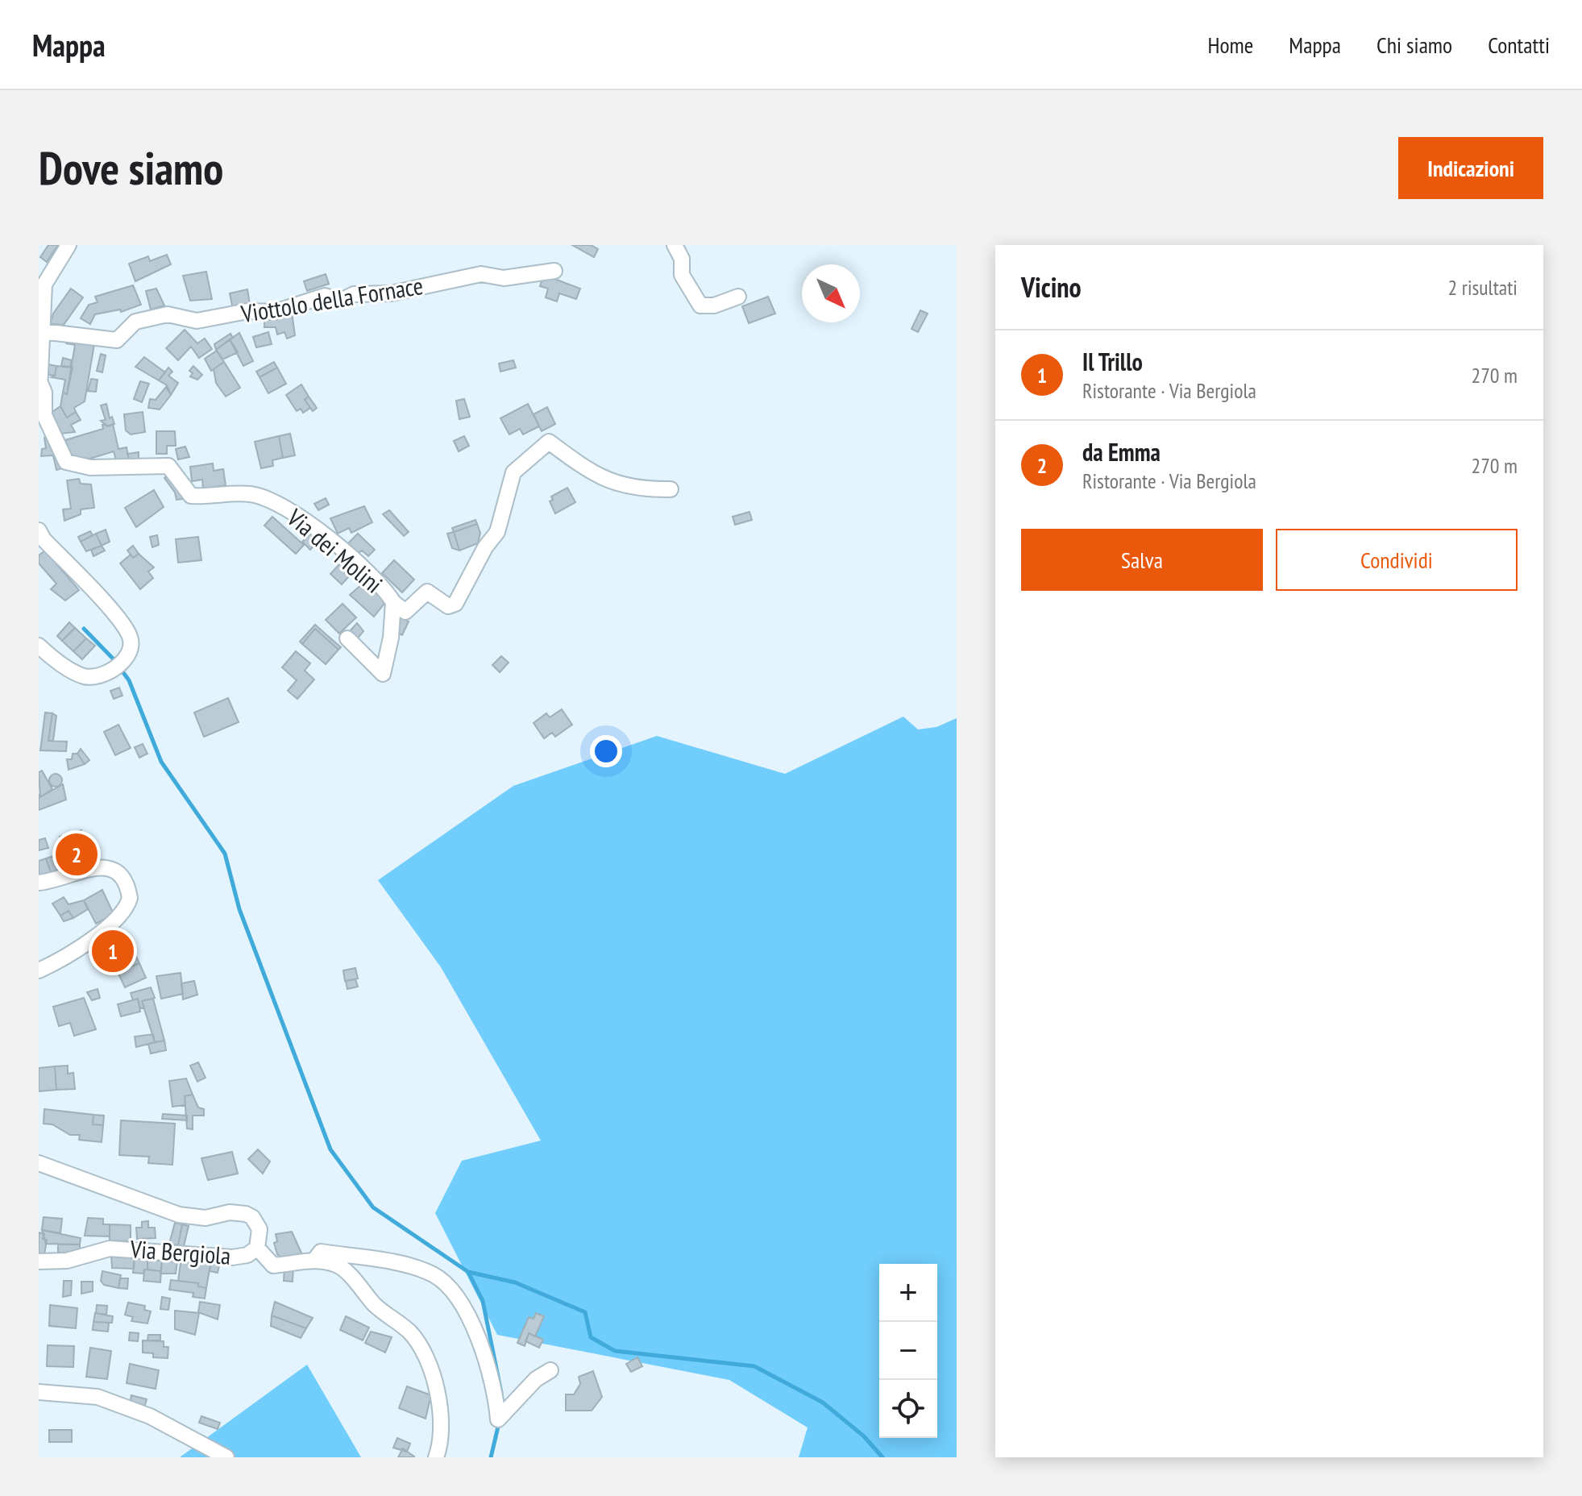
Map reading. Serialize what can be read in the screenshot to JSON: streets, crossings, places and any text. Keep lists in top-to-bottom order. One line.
{"streets":{"street":["Viottolo della Fornace","Via dei Molini","Via Bergiola"]},"north":"bottom right","page":{"header":"Mappa","nav":["Home","Mappa","Chi siamo","Contatti"],"buttons":["Indicazioni",["Salva","Condividi"]],"title":"Dove siamo","heading":["Vicino","2 risultati"],"list":[{"mark":"1","name":"Il Trillo","note":"Ristorante · Via Bergiola","value":"270 m"},{"mark":"2","name":"da Emma","note":"Ristorante · Via Bergiola","value":"270 m"}],"pins":["2","1"],"map_buttons":["+","−"]}}
